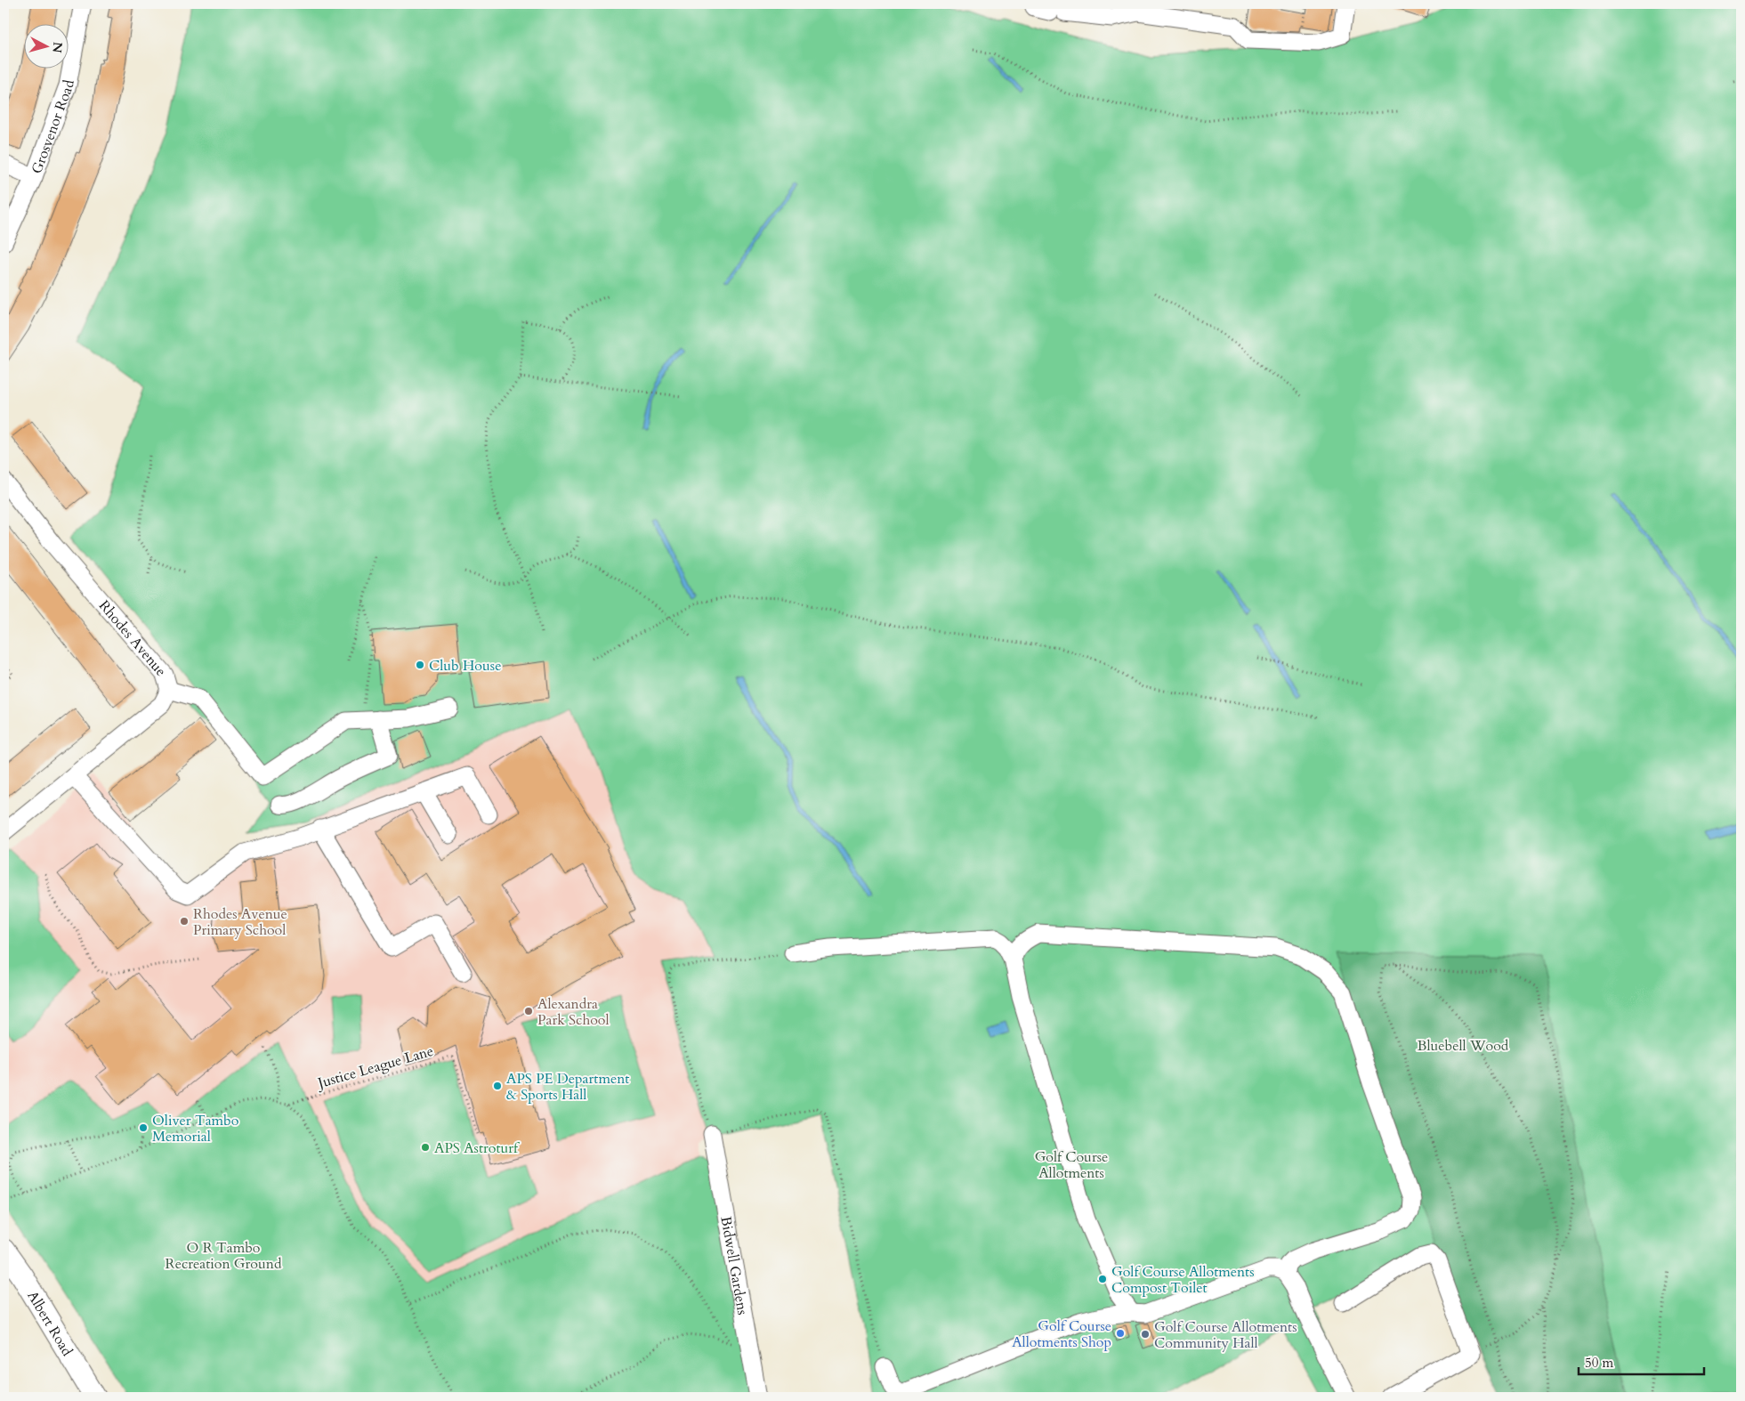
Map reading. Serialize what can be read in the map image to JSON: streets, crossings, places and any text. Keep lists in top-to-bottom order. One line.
{"streets":{"main road":["Albert Road"],"street":["Grosvenor Road","Rhodes Avenue","Bidwell Gardens"],"path":["Justice League Lane"]},"parks":["Bluebell Wood","Golf Course Allotments","O R Tambo Recreation Ground"],"places":["Club House","Rhodes Avenue Primary School","Alexandra Park School","APS PE Department & Sports Hall","Oliver Tambo Memorial","APS Astroturf","Golf Course Allotments Compost Toilet","Golf Course Allotments Shop","Golf Course Allotments Community Hall"],"scale_bar":"50 m","north":"right"}
